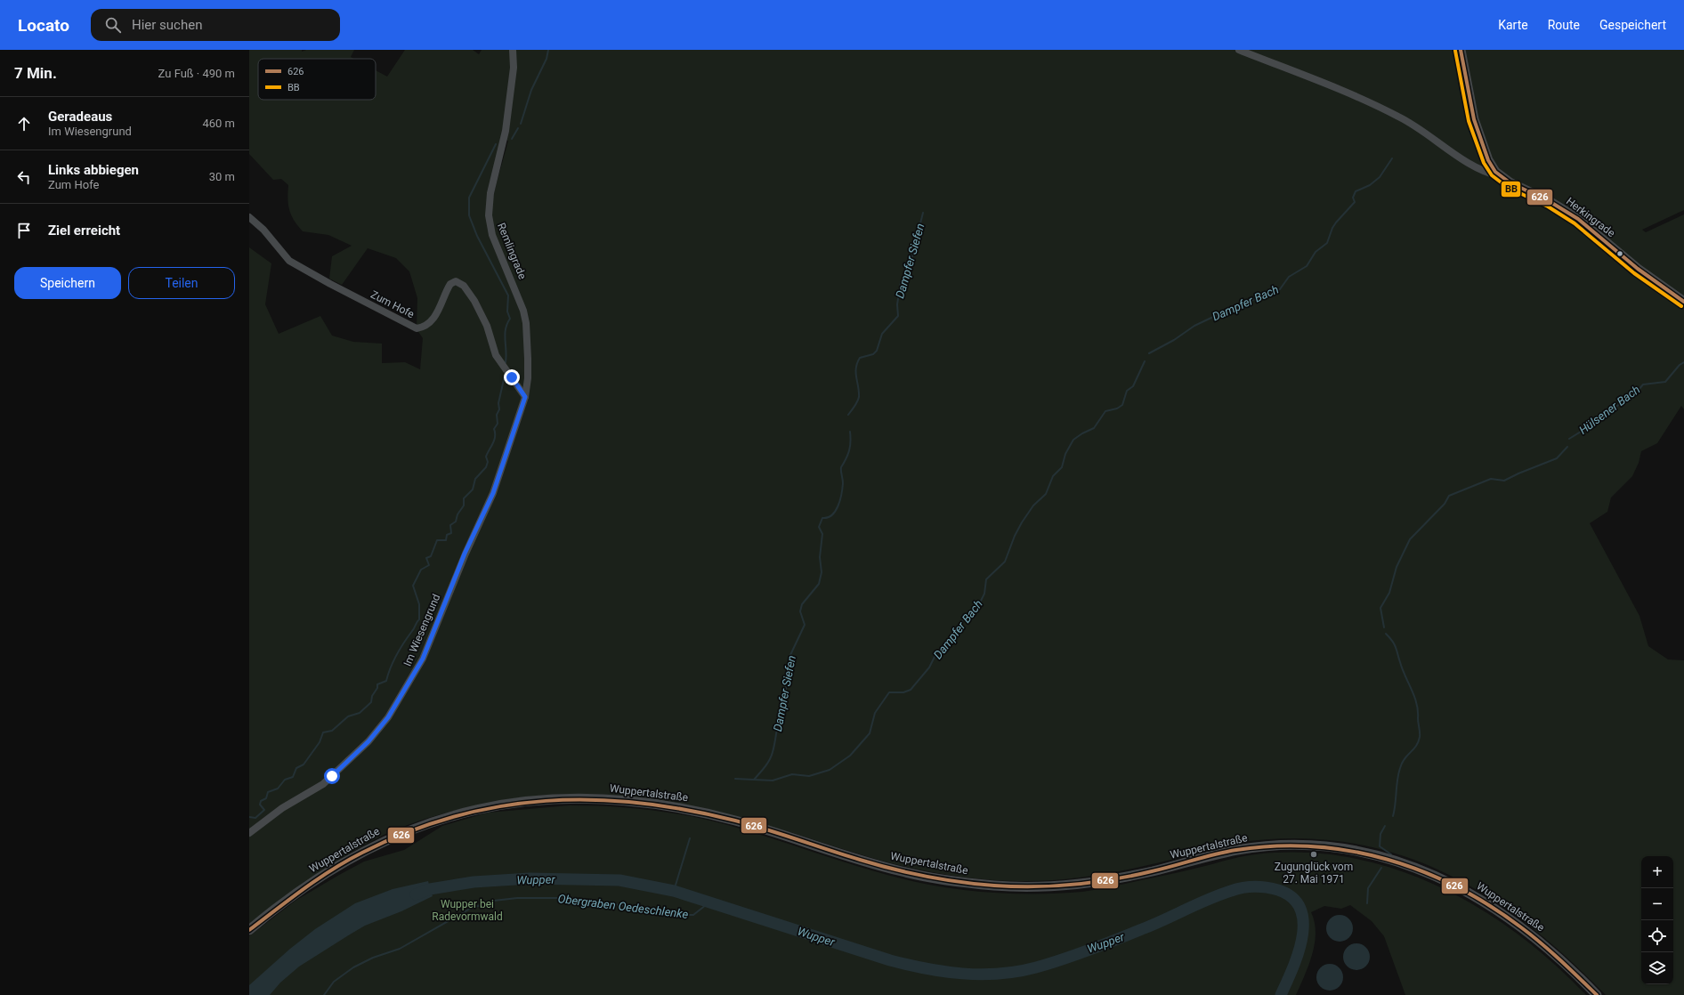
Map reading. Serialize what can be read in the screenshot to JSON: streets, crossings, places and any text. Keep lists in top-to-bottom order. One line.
{"streets":{"main road":["Herkingrade","Wuppertalstraße"],"street":["Remlingrade","Zum Hofe","Im Wiesengrund"]},"crossings":[["Remlingrade","Zum Hofe"],["Remlingrade","Im Wiesengrund"],["Zum Hofe","Im Wiesengrund"]],"water":["Dampfer Siefen","Dampfer Bach","Hülsener Bach","Wupper","Obergraben Oedeschlenke"],"parks":["Wupper bei Radevormwald"],"places":["Zugunglück vom 27. Mai 1971"],"lines":["transit line 626","transit line BB"],"legend":["626","BB"],"page":{"header":"Locato","search":"Hier suchen","nav":["Karte","Route","Gespeichert"],"heading":["7 Min.","Zu Fuß · 490 m"],"list":[["Geradeaus","Im Wiesengrund","460 m"],["Links abbiegen","Zum Hofe","30 m"],"Ziel erreicht"],"buttons":["Speichern","Teilen"],"map_buttons":["+","−"]}}
